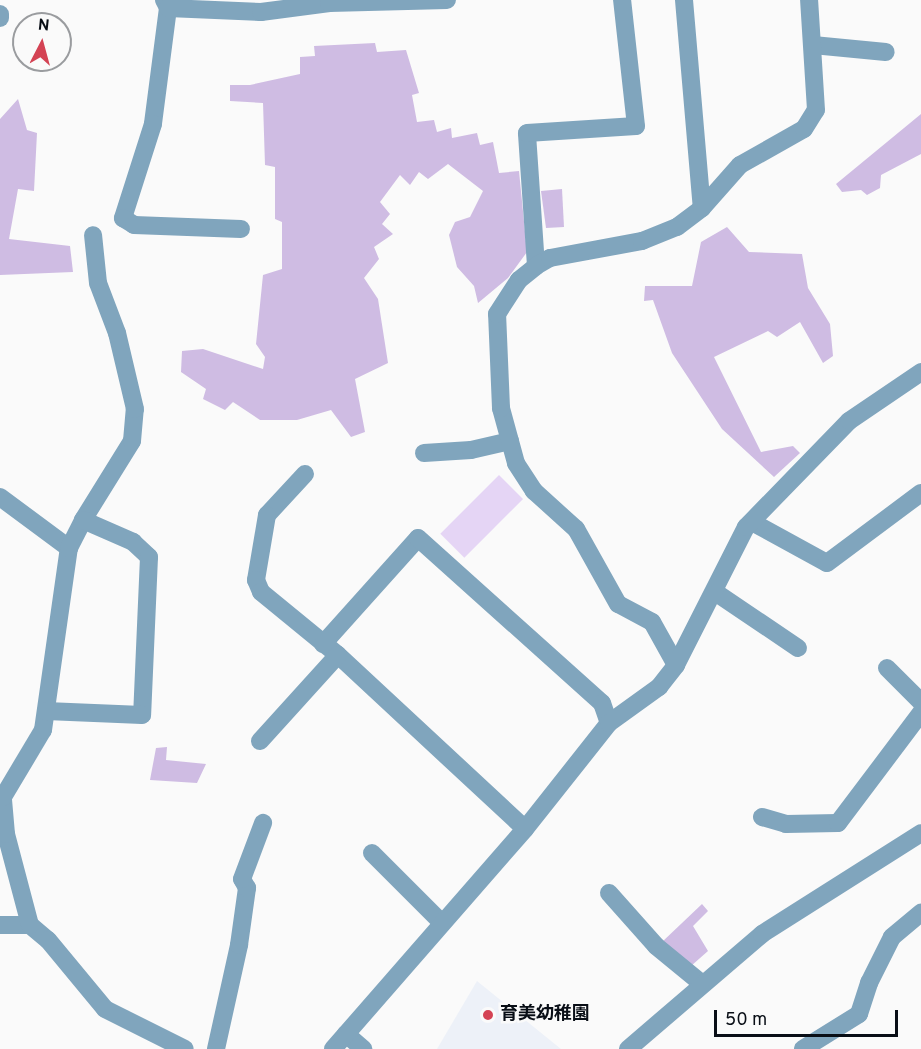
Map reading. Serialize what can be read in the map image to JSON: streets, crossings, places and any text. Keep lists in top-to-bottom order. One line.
{"places":["育美幼稚園"],"scale_bar":"50 m","north":"top"}
